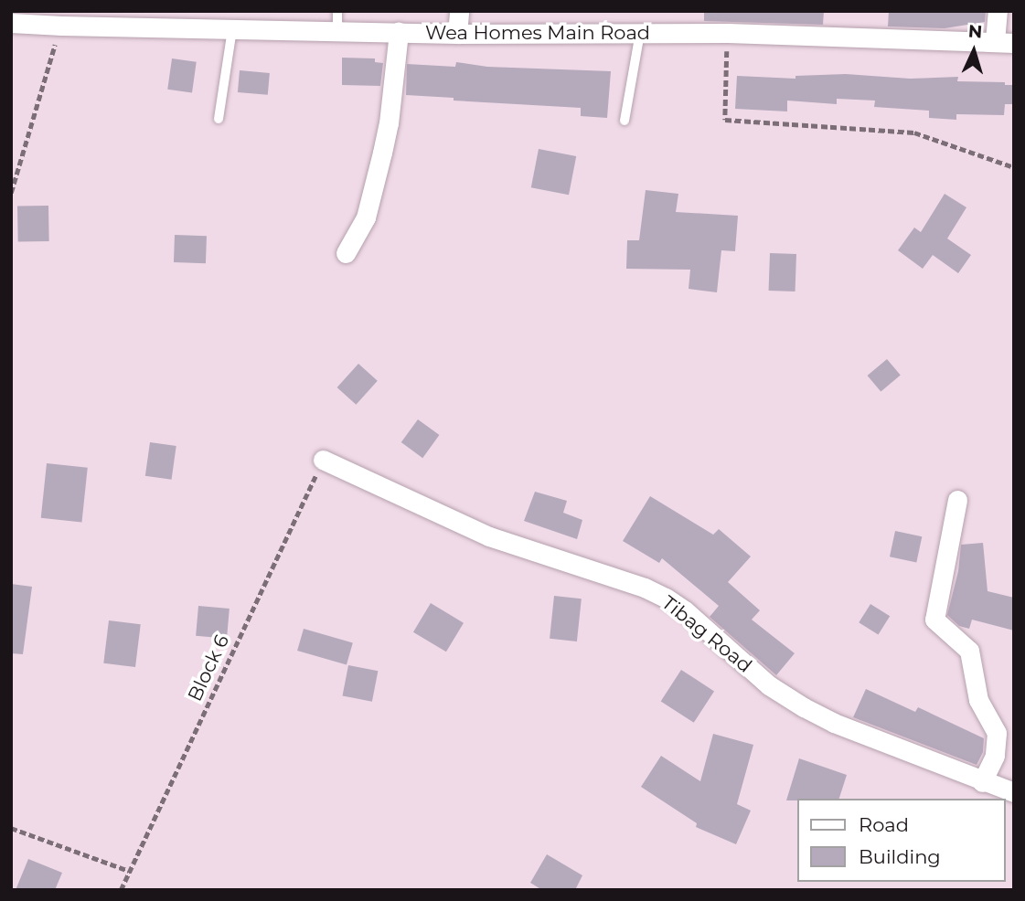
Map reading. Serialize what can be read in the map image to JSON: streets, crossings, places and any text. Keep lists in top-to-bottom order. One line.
{"streets":{"street":["Wea Homes Main Road","Tibag Road"],"path":["Block 6"]},"crossings":[["Tibag Road","Block 6"]],"legend":["Road","Building"],"north":"top"}
